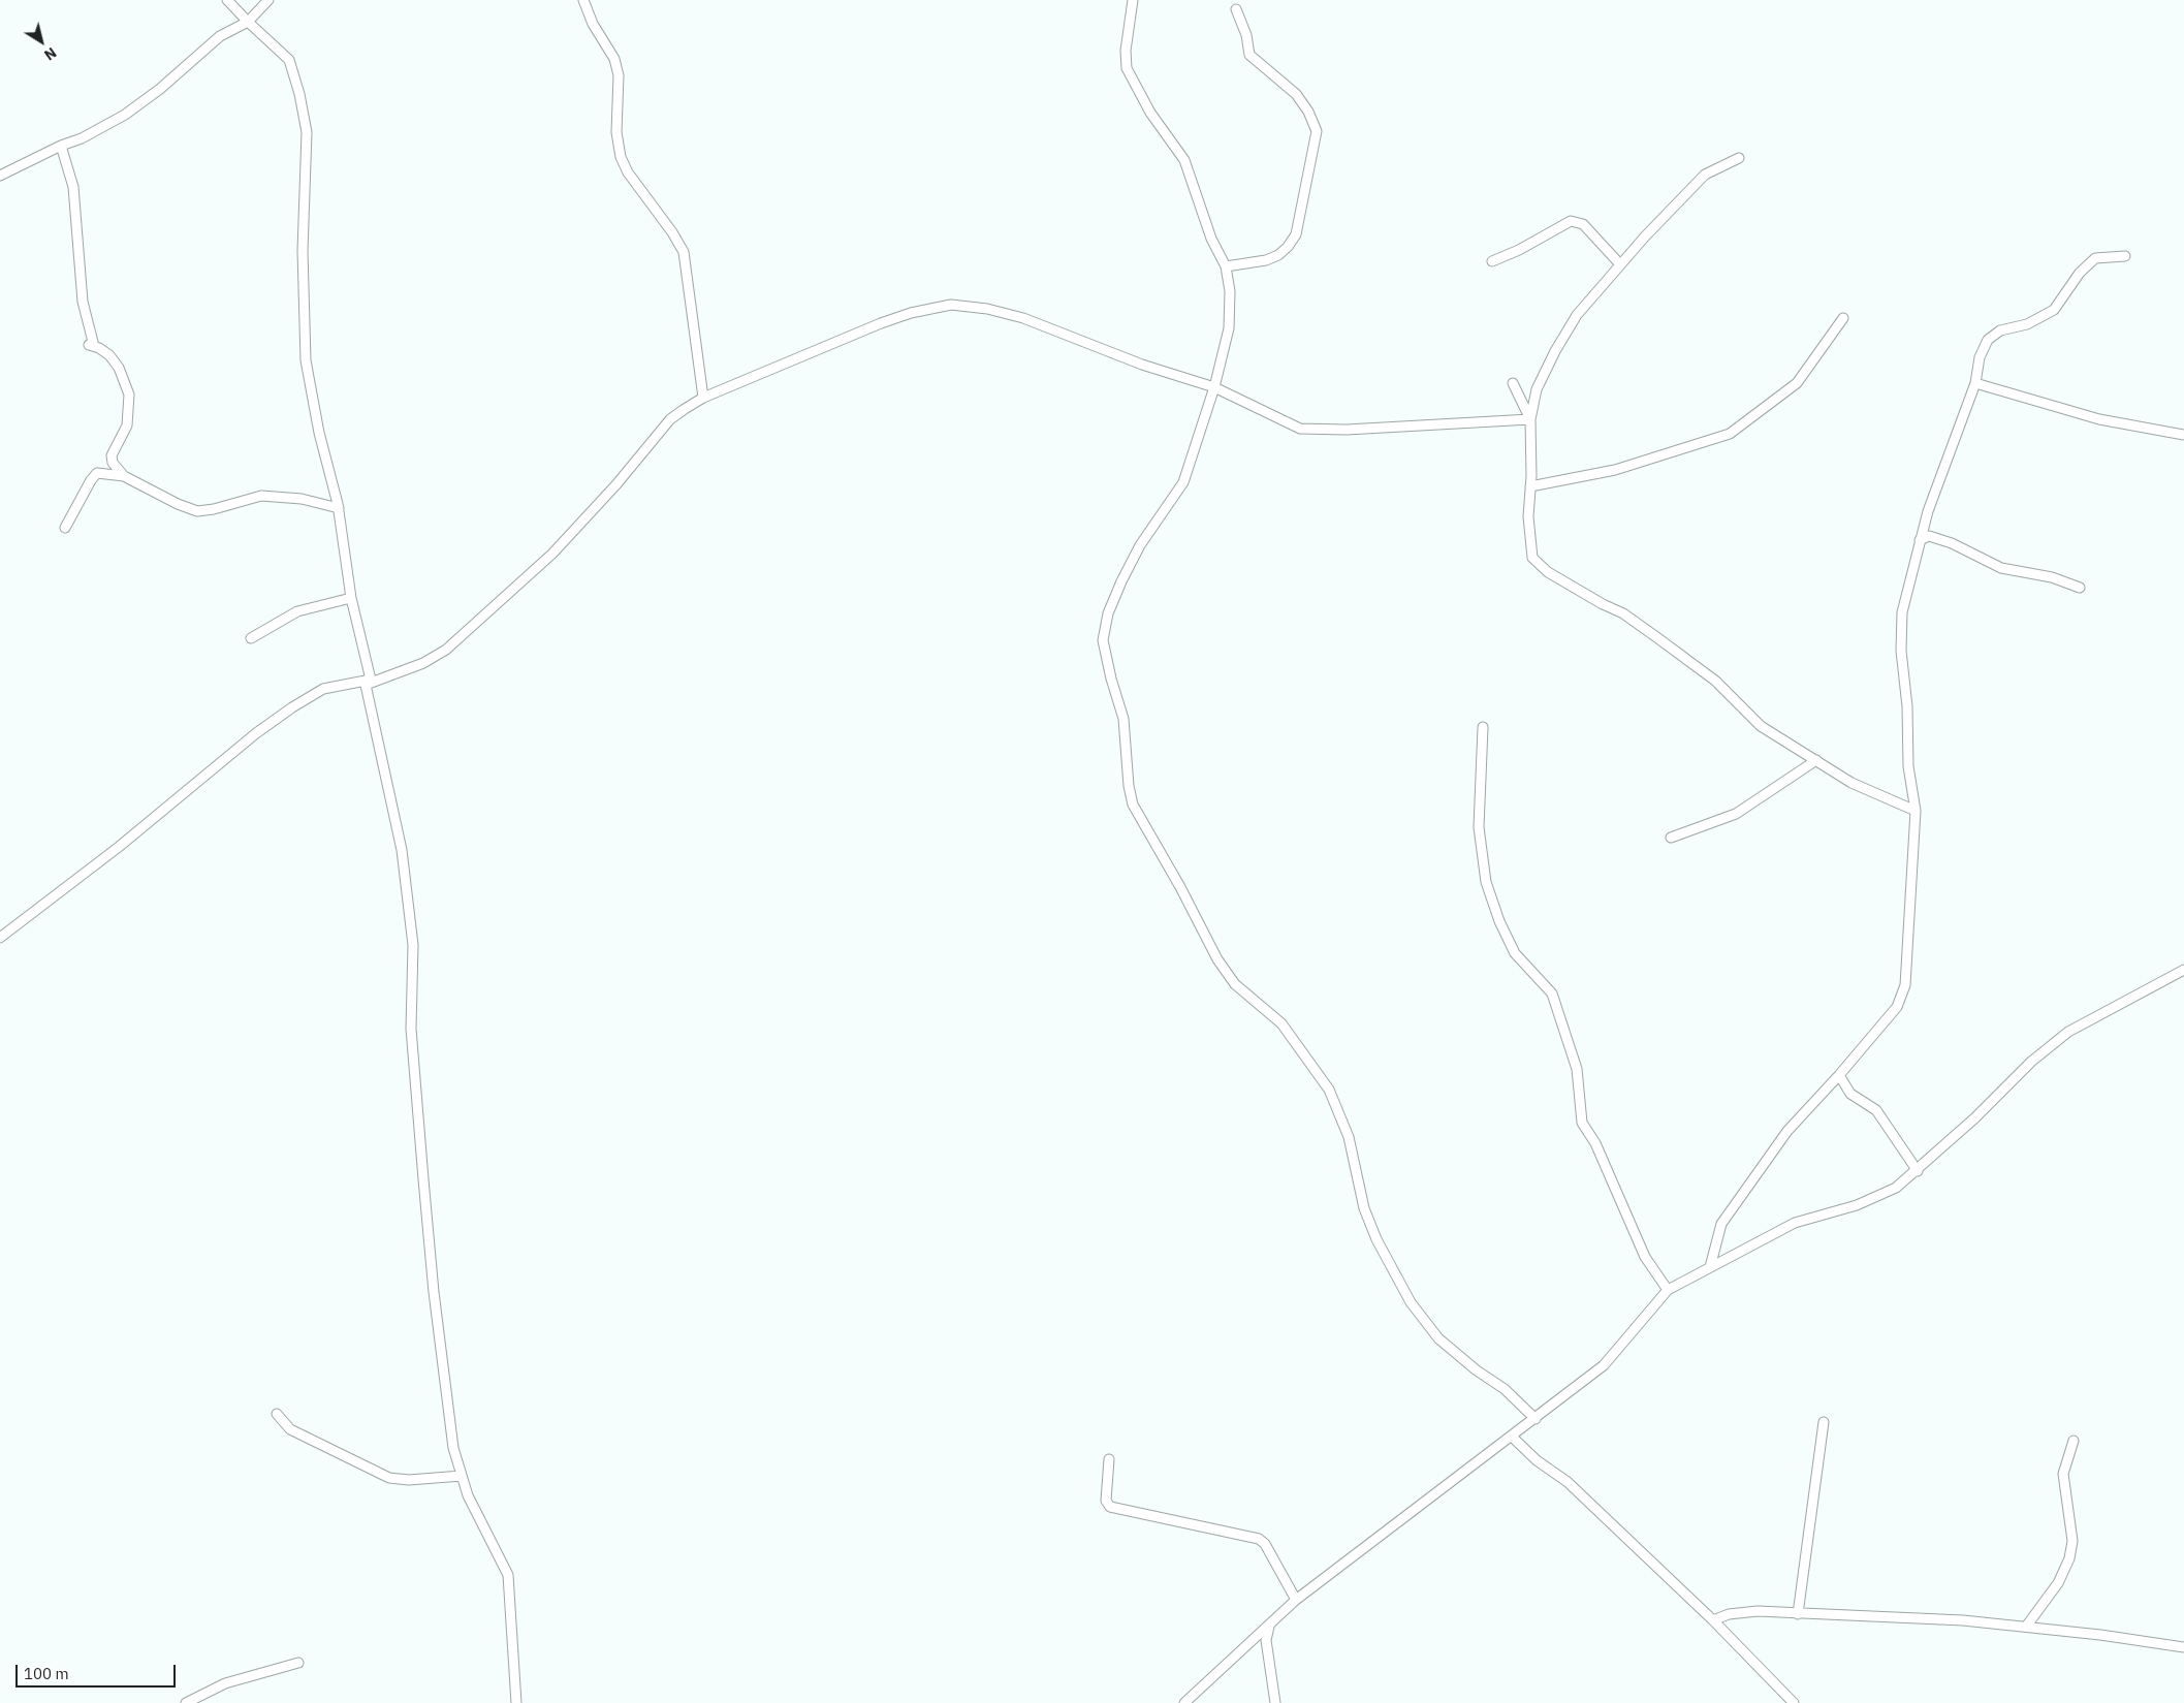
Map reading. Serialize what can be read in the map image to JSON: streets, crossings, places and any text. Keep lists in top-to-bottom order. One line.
{"scale_bar":"100 m","north":"bottom right"}
